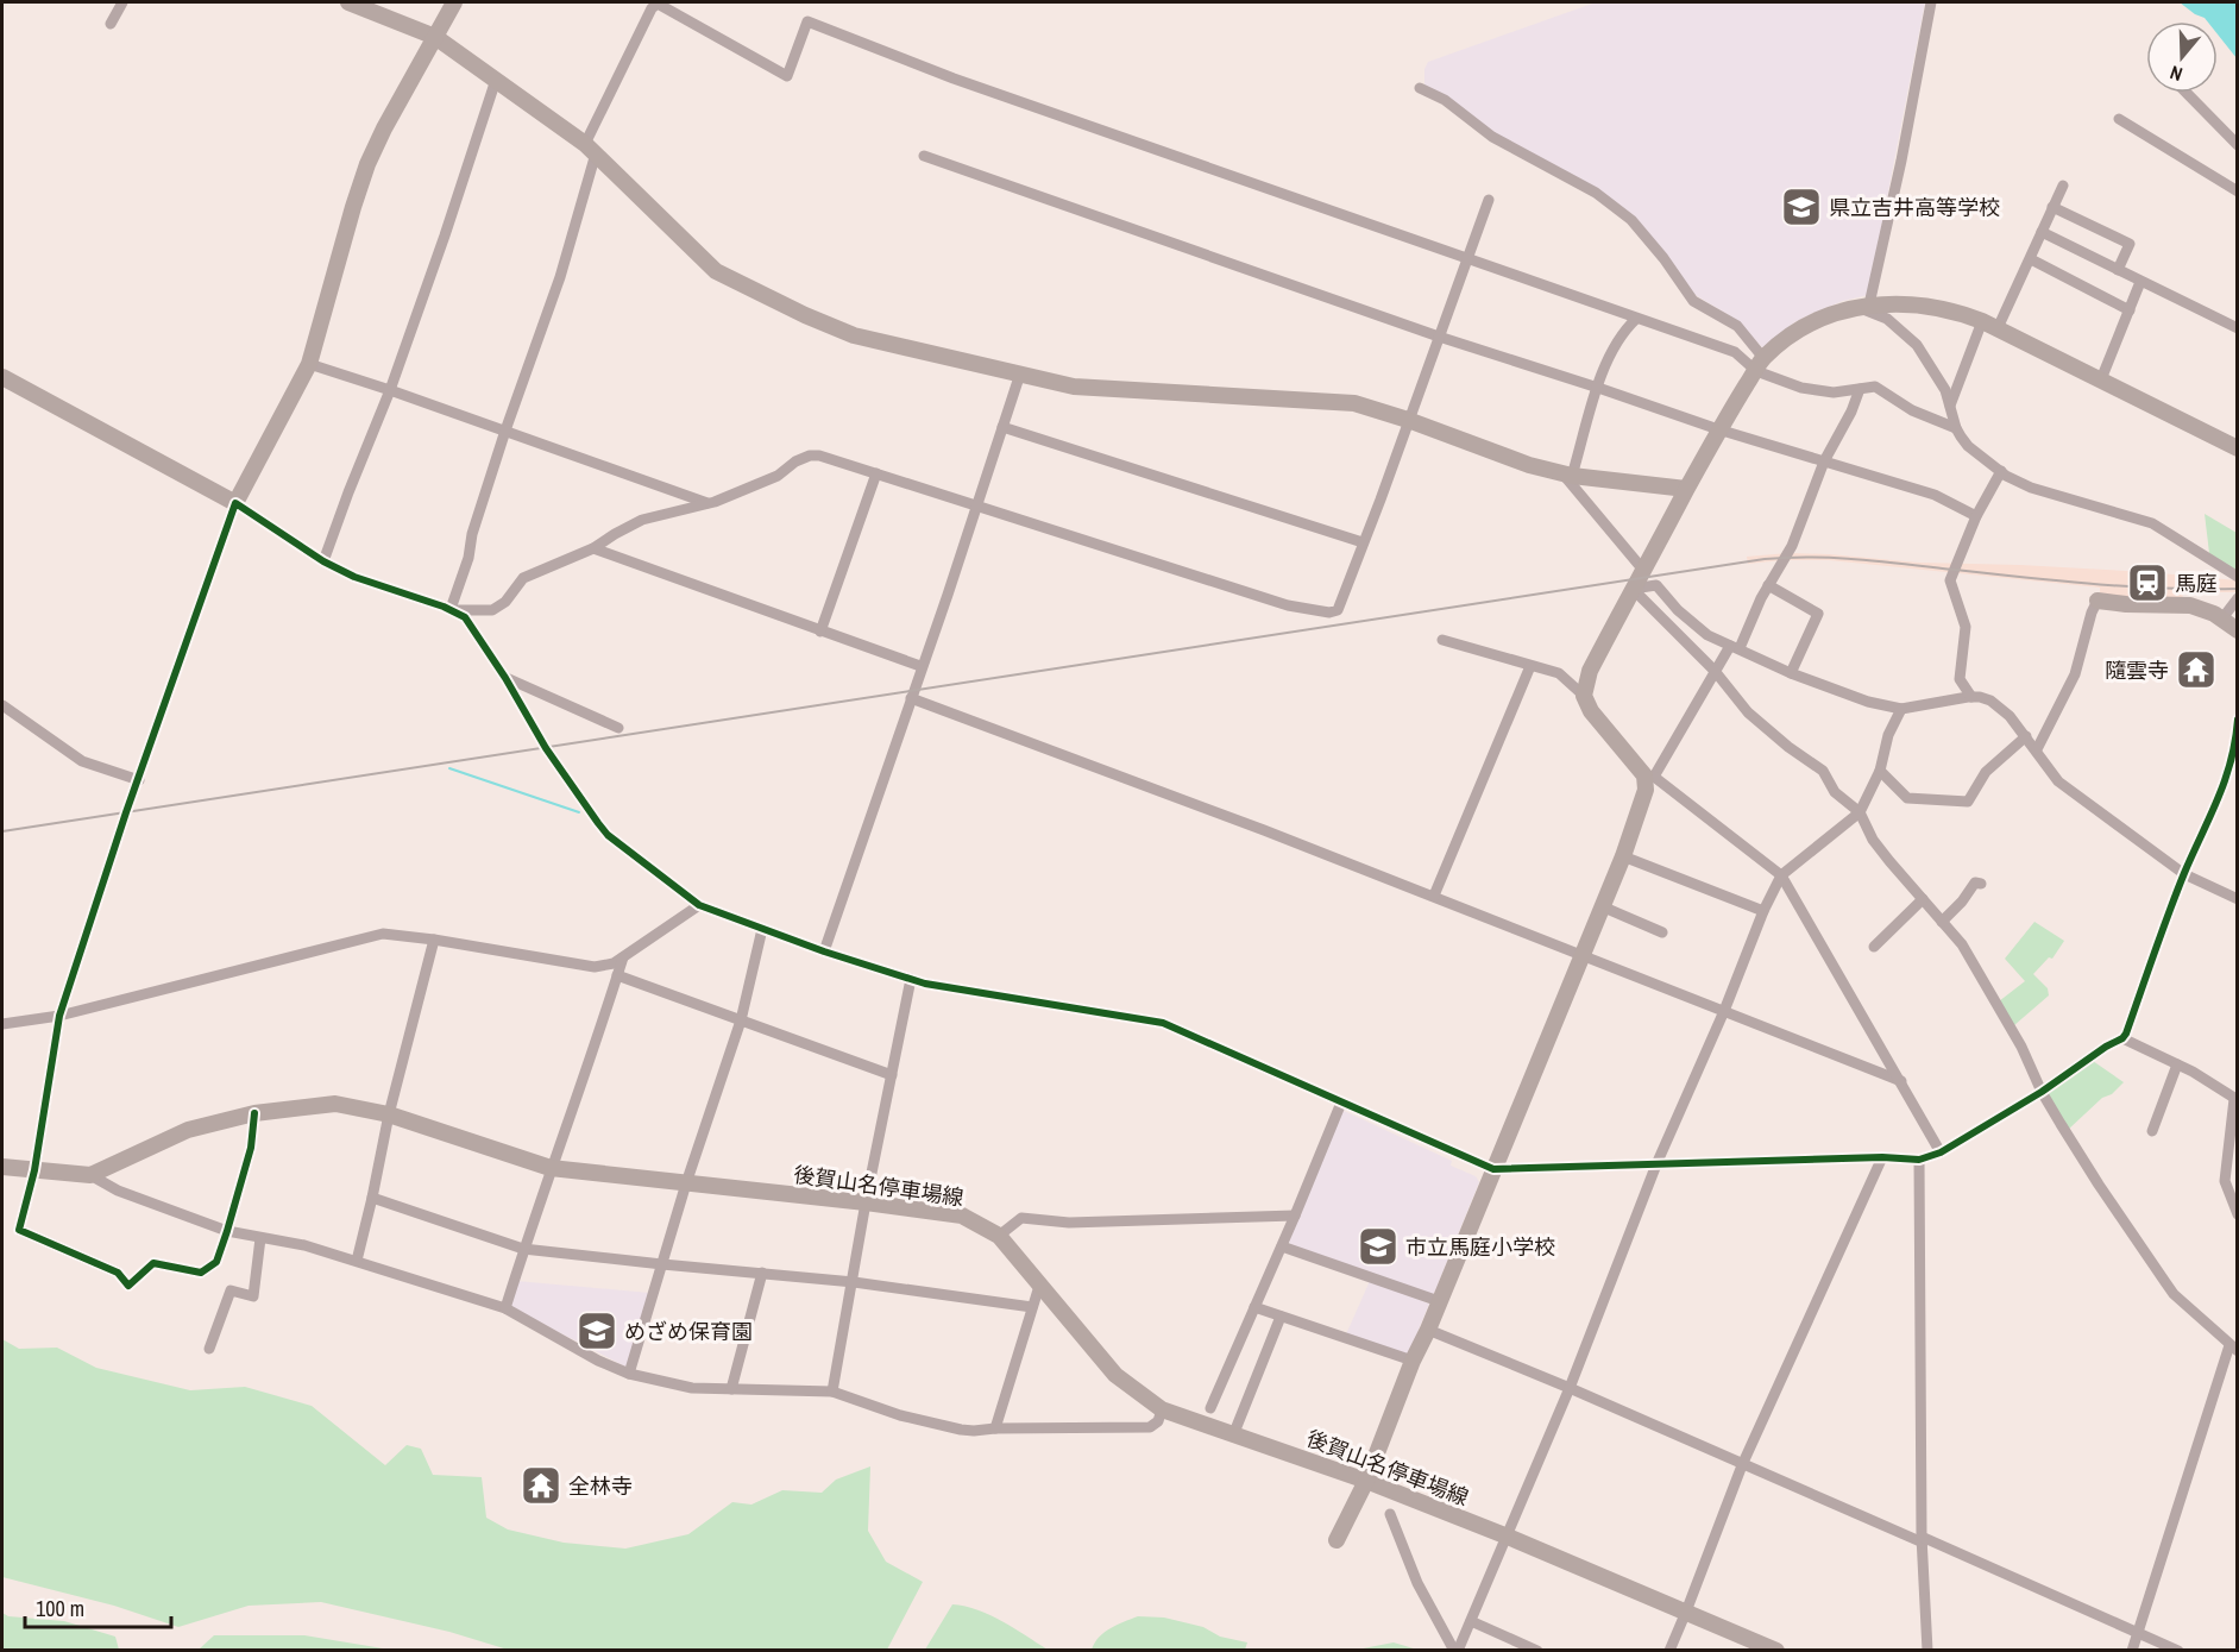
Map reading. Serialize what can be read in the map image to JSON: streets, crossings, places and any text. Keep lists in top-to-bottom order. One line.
{"streets":{"street":["後賀山名停車場線"]},"places":{"school or university":["県立吉井高等学校","市立馬庭小学校","めざめ保育園"],"station":["馬庭"],"temple":["隨雲寺","全林寺"]},"scale_bar":"100 m","north":"bottom"}
